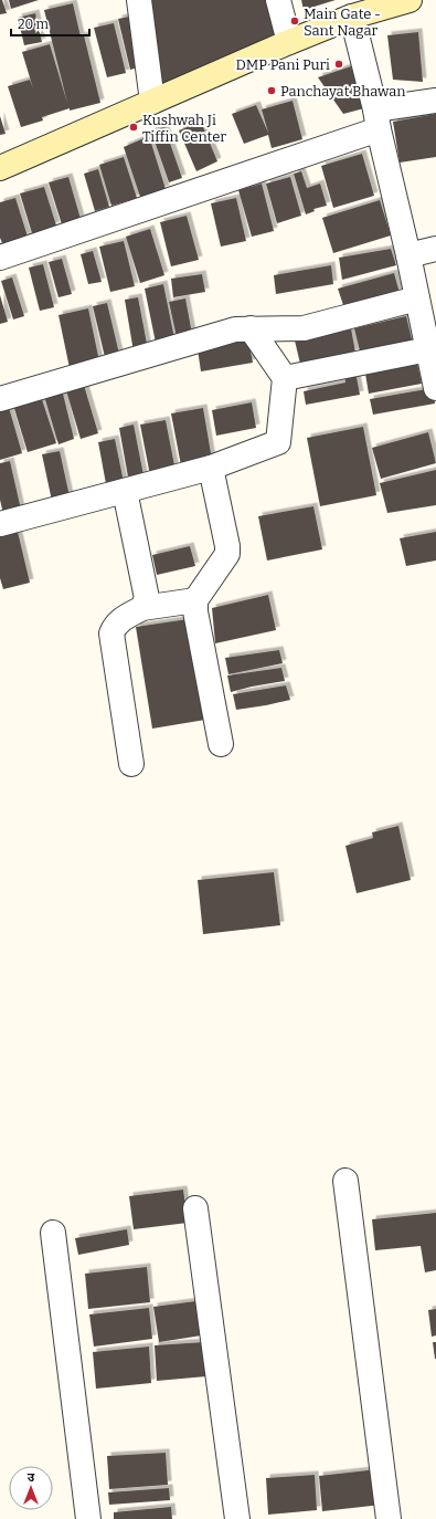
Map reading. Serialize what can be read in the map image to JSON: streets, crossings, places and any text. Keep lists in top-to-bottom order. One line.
{"places":["Main Gate - Sant Nagar","DMP Pani Puri","Panchayat Bhawan","Kushwah Ji Tiffin Center"],"scale_bar":"20 m","north":"top"}
